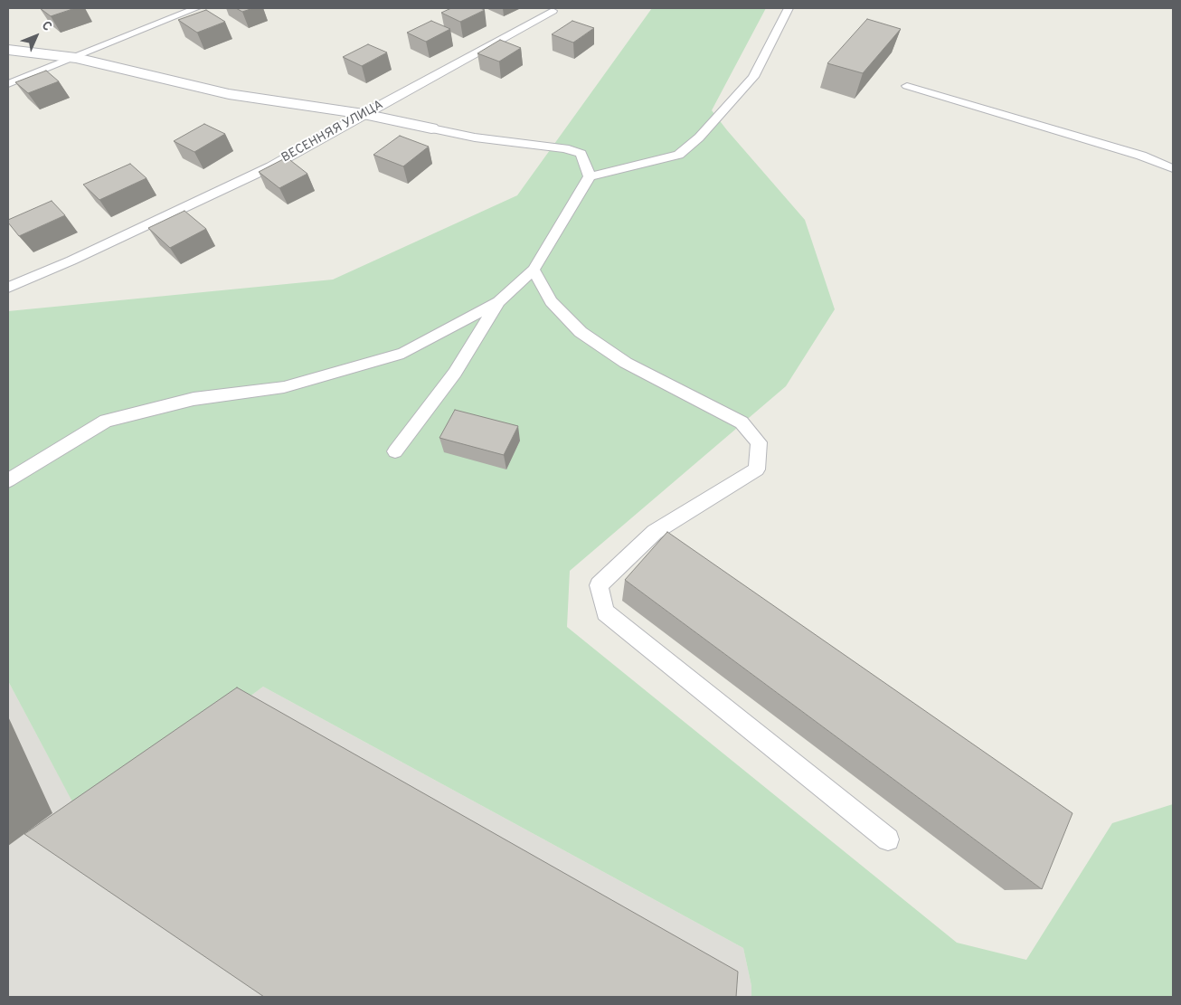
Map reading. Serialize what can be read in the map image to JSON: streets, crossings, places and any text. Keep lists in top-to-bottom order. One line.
{"streets":{"lane":["ВЕСЕННЯЯ УЛИЦА"]},"north":"top right"}
